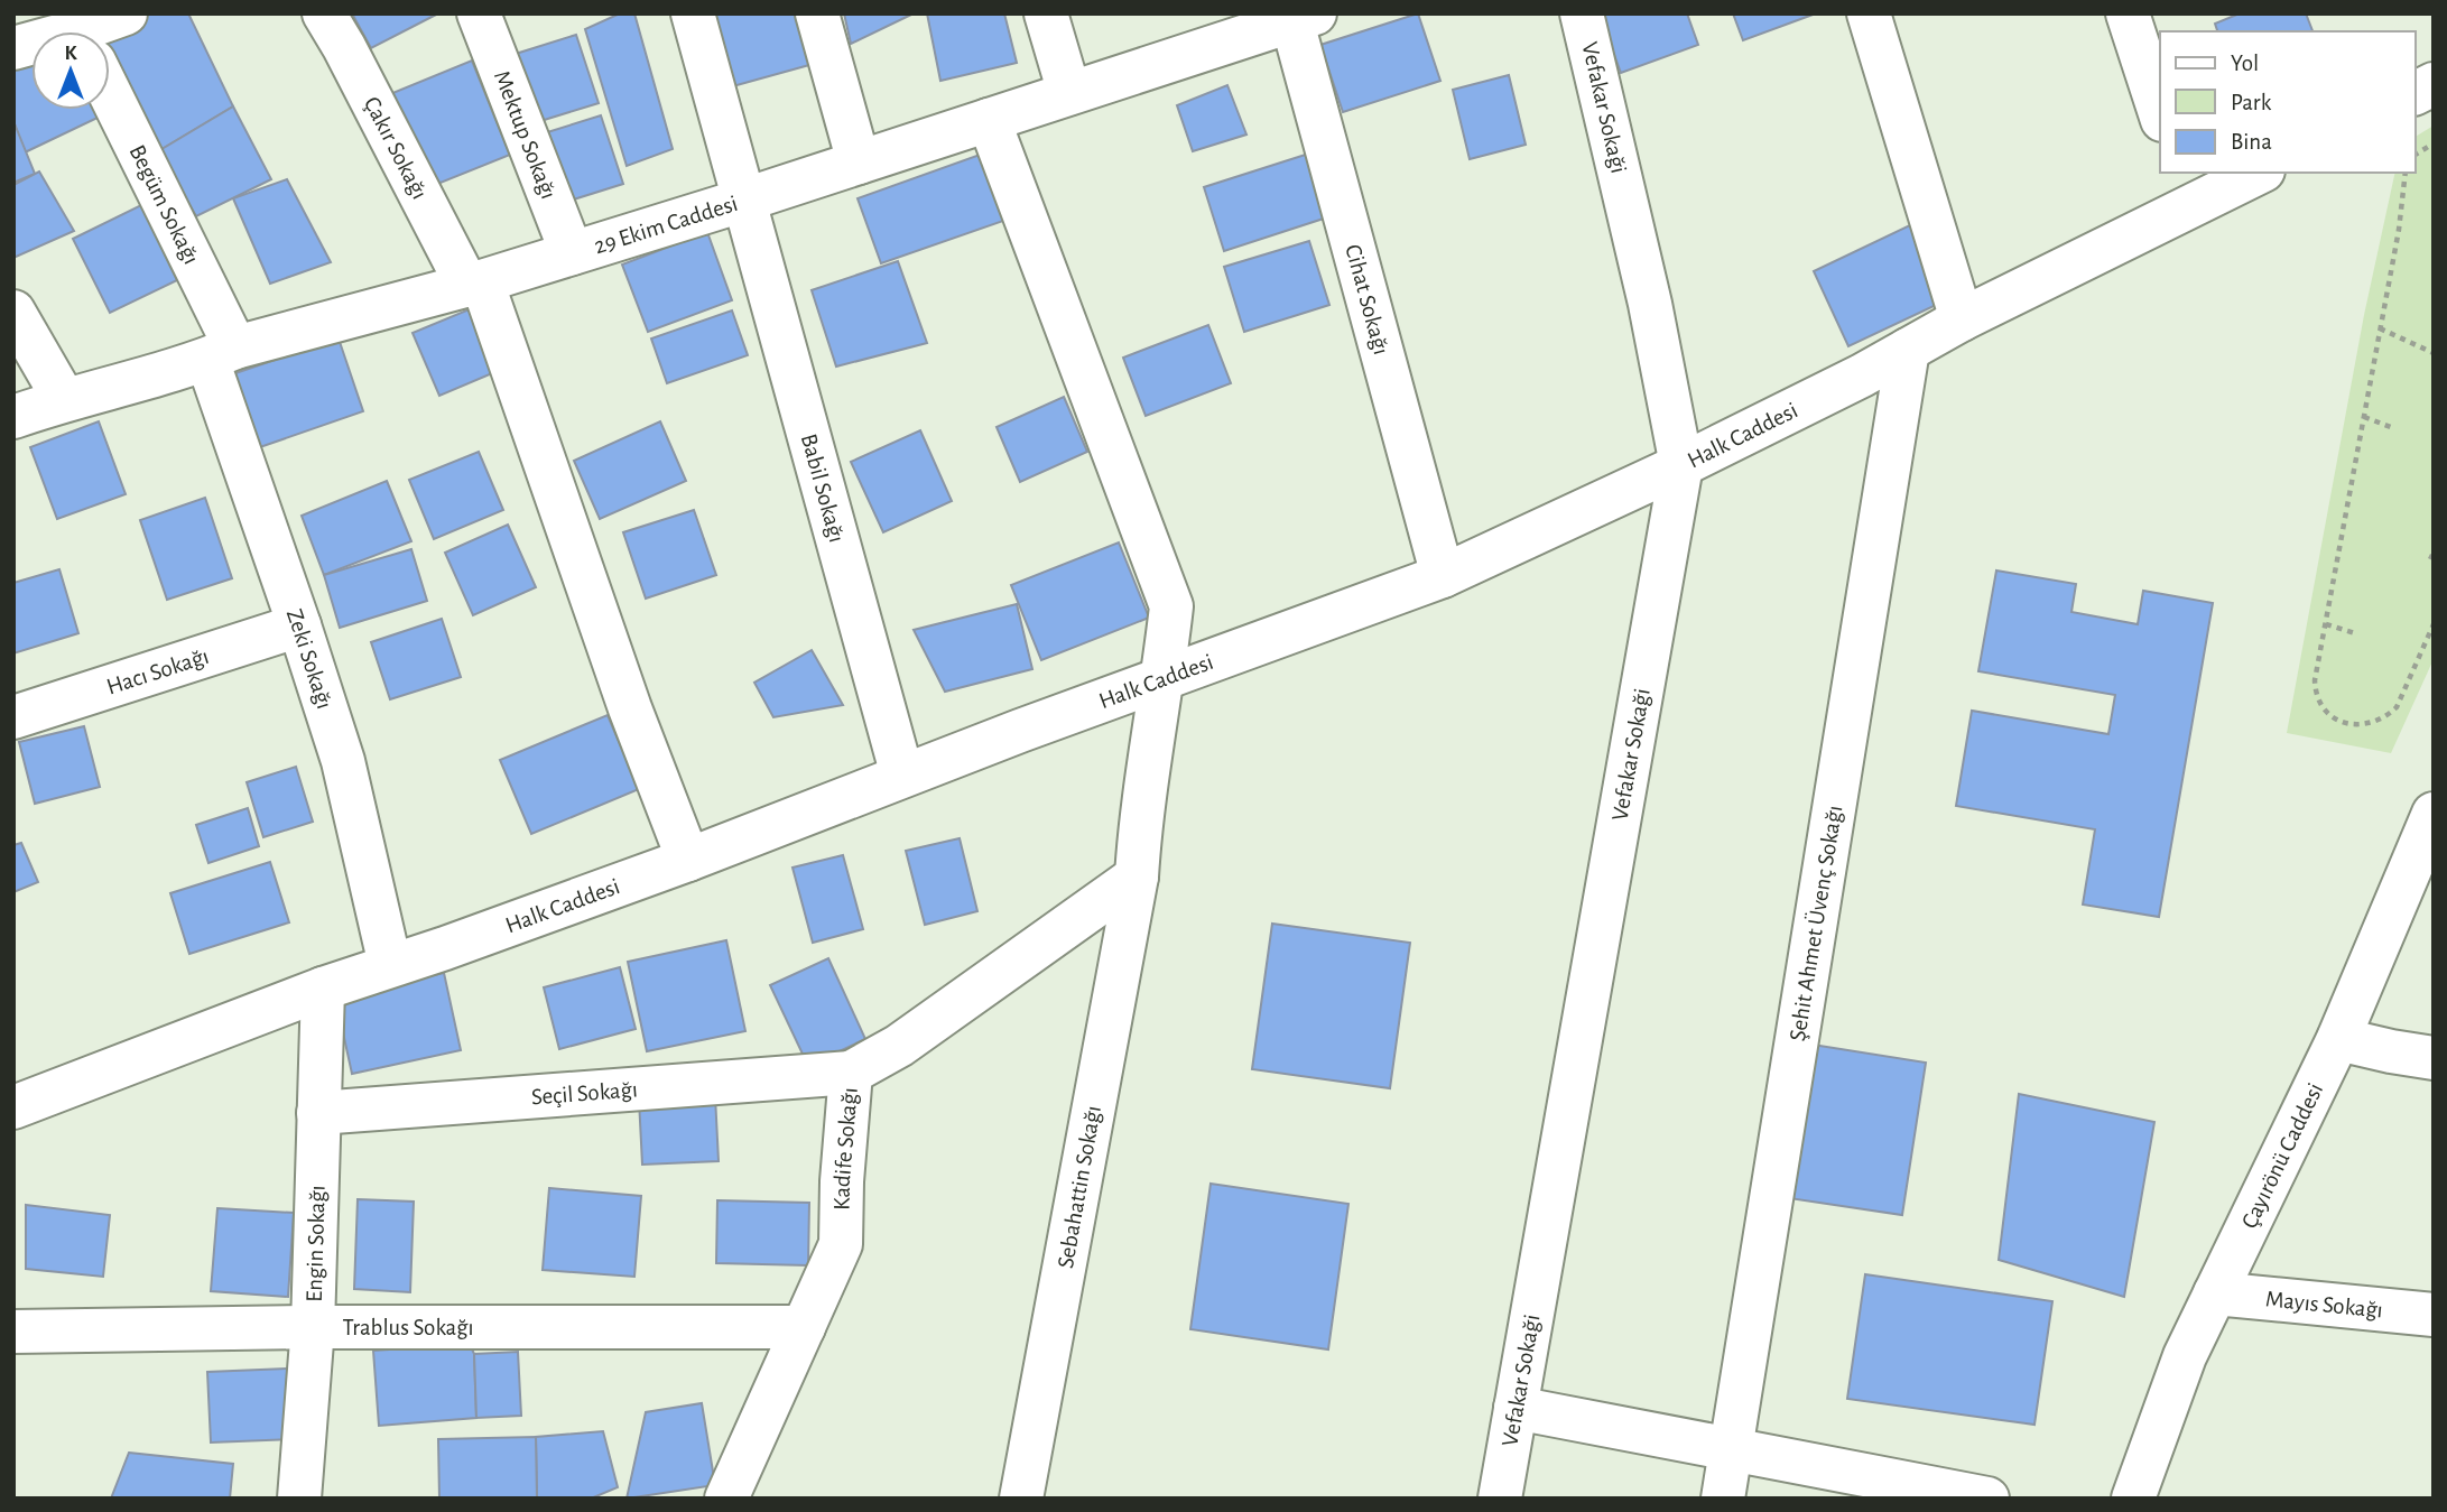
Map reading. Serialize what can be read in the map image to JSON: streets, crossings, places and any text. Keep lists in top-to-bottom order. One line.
{"streets":{"street":["Vefakar Sokaği","Mektup Sokağı","Çakır Sokağı","Begüm Sokağı","29 Ekim Caddesi","Cihat Sokağı","Halk Caddesi","Babil Sokağı","Zeki Sokağı","Hacı Sokağı","Şehit Ahmet Üvenç Sokağı","Seçil Sokağı","Kadife Sokağı","Çayırönü Caddesi","Sebahattin Sokağı","Engin Sokağı","Mayıs Sokağı","Trablus Sokağı"]},"crossings":[["Vefakar Sokaği","Halk Caddesi"],["Mektup Sokağı","29 Ekim Caddesi"],["Çakır Sokağı","29 Ekim Caddesi"],["Çakır Sokağı","Halk Caddesi"],["Begüm Sokağı","29 Ekim Caddesi"],["Begüm Sokağı","Zeki Sokağı"],["29 Ekim Caddesi","Cihat Sokağı"],["29 Ekim Caddesi","Babil Sokağı"],["29 Ekim Caddesi","Zeki Sokağı"],["29 Ekim Caddesi","Sebahattin Sokağı"],["Cihat Sokağı","Halk Caddesi"],["Halk Caddesi","Babil Sokağı"],["Halk Caddesi","Zeki Sokağı"],["Halk Caddesi","Şehit Ahmet Üvenç Sokağı"],["Halk Caddesi","Sebahattin Sokağı"],["Halk Caddesi","Engin Sokağı"],["Zeki Sokağı","Hacı Sokağı"],["Seçil Sokağı","Kadife Sokağı"],["Seçil Sokağı","Engin Sokağı"],["Kadife Sokağı","Sebahattin Sokağı"],["Kadife Sokağı","Trablus Sokağı"],["Çayırönü Caddesi","Mayıs Sokağı"],["Engin Sokağı","Trablus Sokağı"]],"legend":["Yol","Park","Bina"],"north":"top"}
